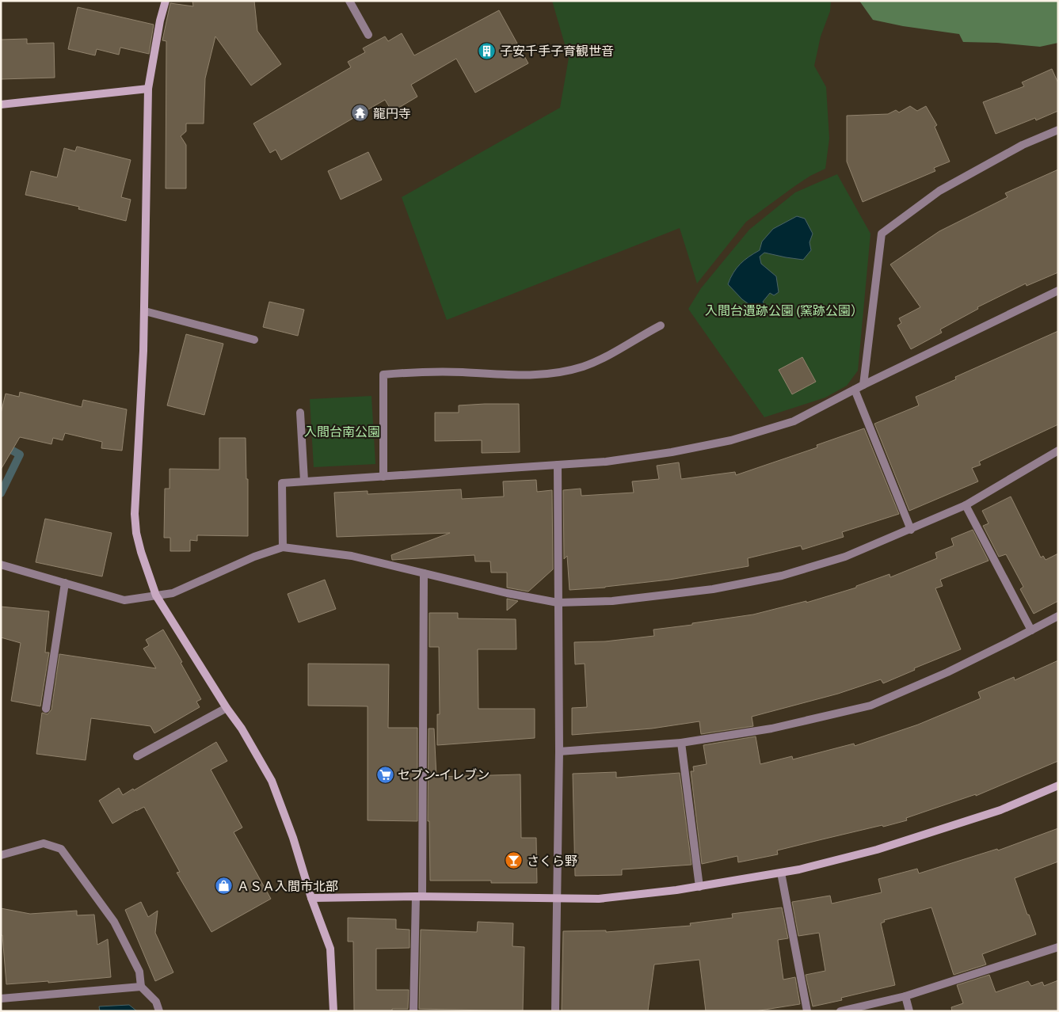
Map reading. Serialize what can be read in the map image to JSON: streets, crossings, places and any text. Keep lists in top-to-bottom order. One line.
{"parks":["入間台遺跡公園 (窯跡公園）","入間台南公園"],"places":{"building":["子安千手子育観世音"],"temple":["龍円寺"],"supermarket":["セブン-イレブン"],"bar":["さくら野"],"shop":["ＡＳＡ入間市北部"]}}
